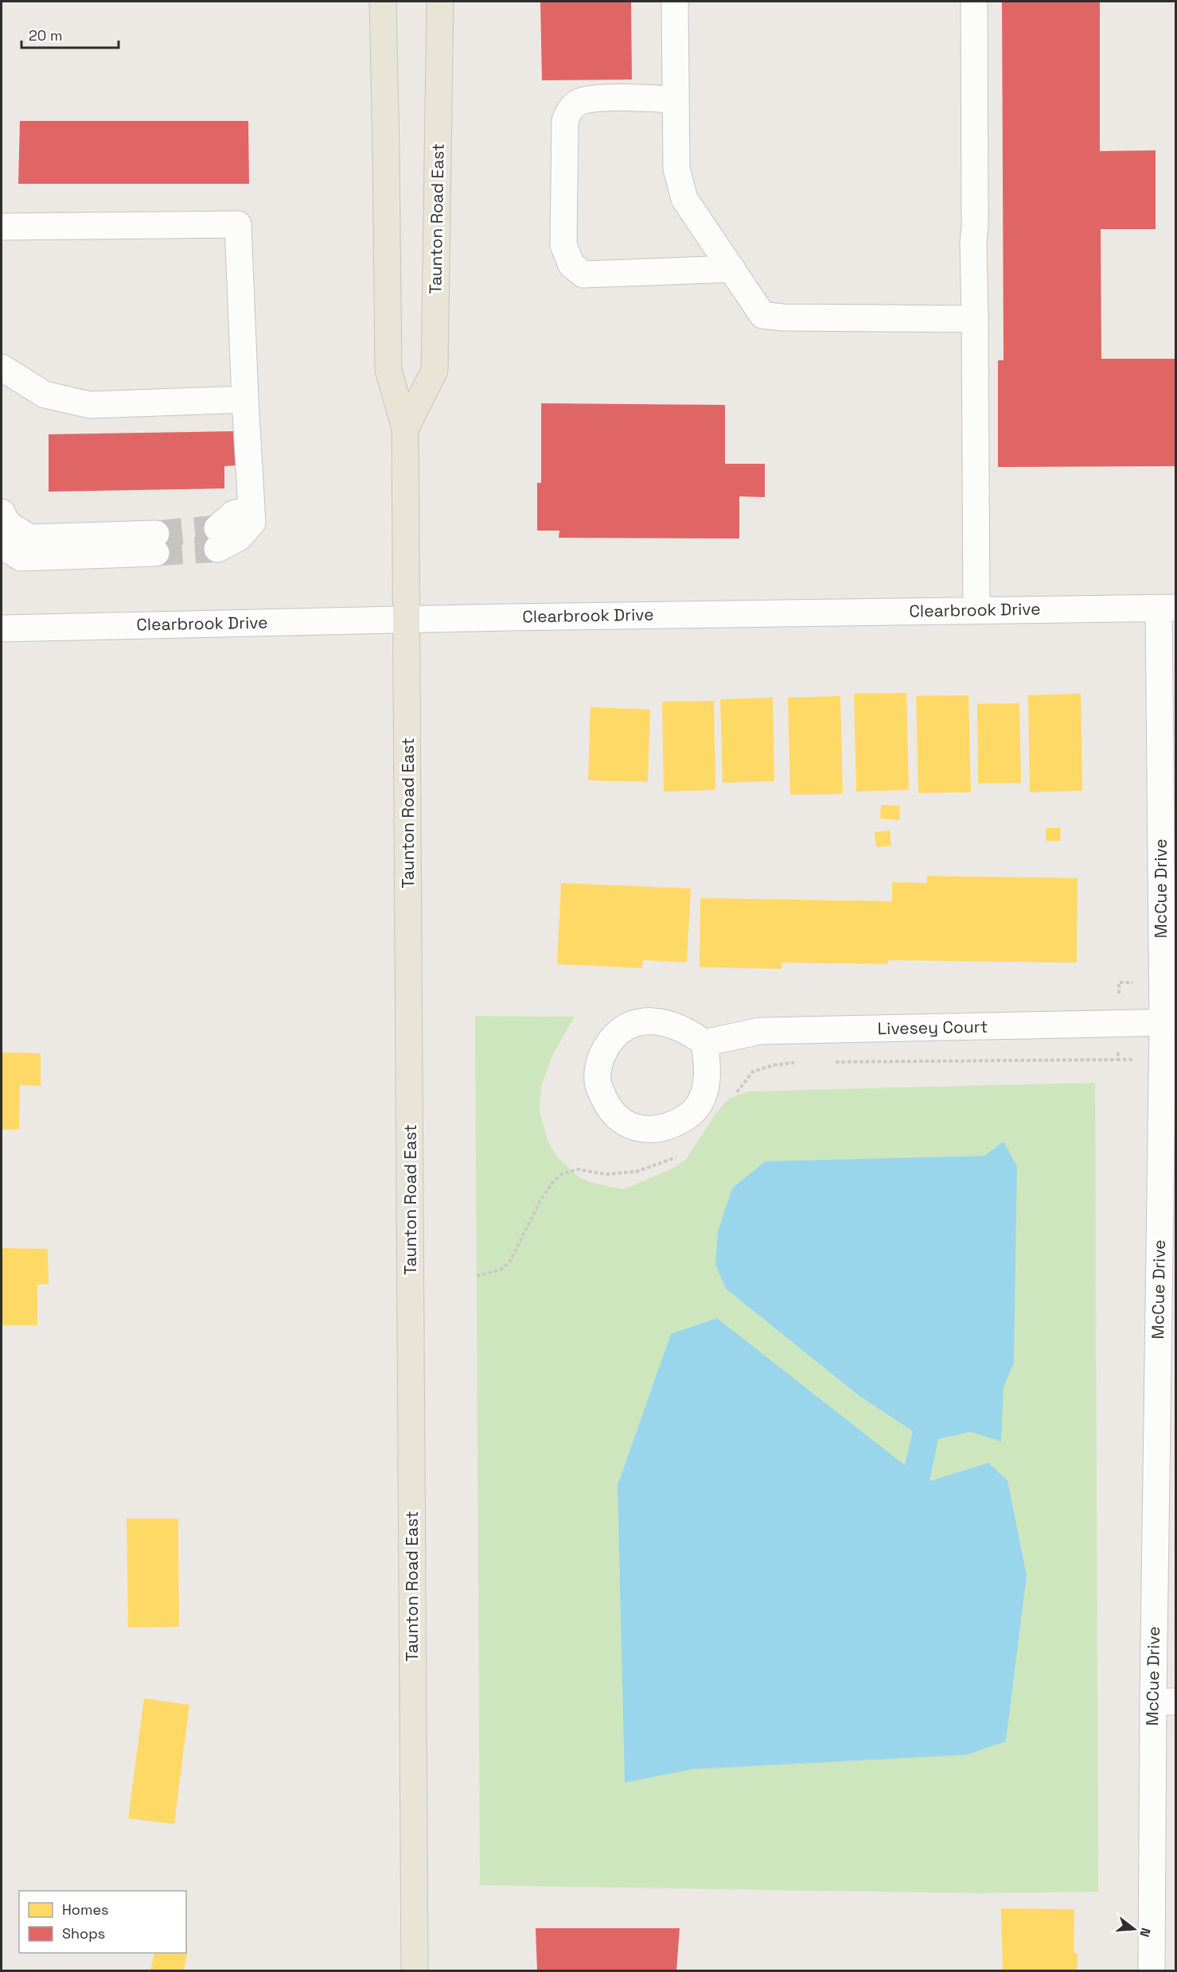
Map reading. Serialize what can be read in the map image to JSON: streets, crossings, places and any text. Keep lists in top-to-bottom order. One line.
{"streets":{"main road":["Taunton Road East"],"street":["Clearbrook Drive","McCue Drive","Livesey Court"]},"crossings":[["Taunton Road East","Clearbrook Drive"],["Clearbrook Drive","McCue Drive"],["McCue Drive","Livesey Court"]],"legend":["Homes","Shops"],"scale_bar":"20 m","north":"right"}
